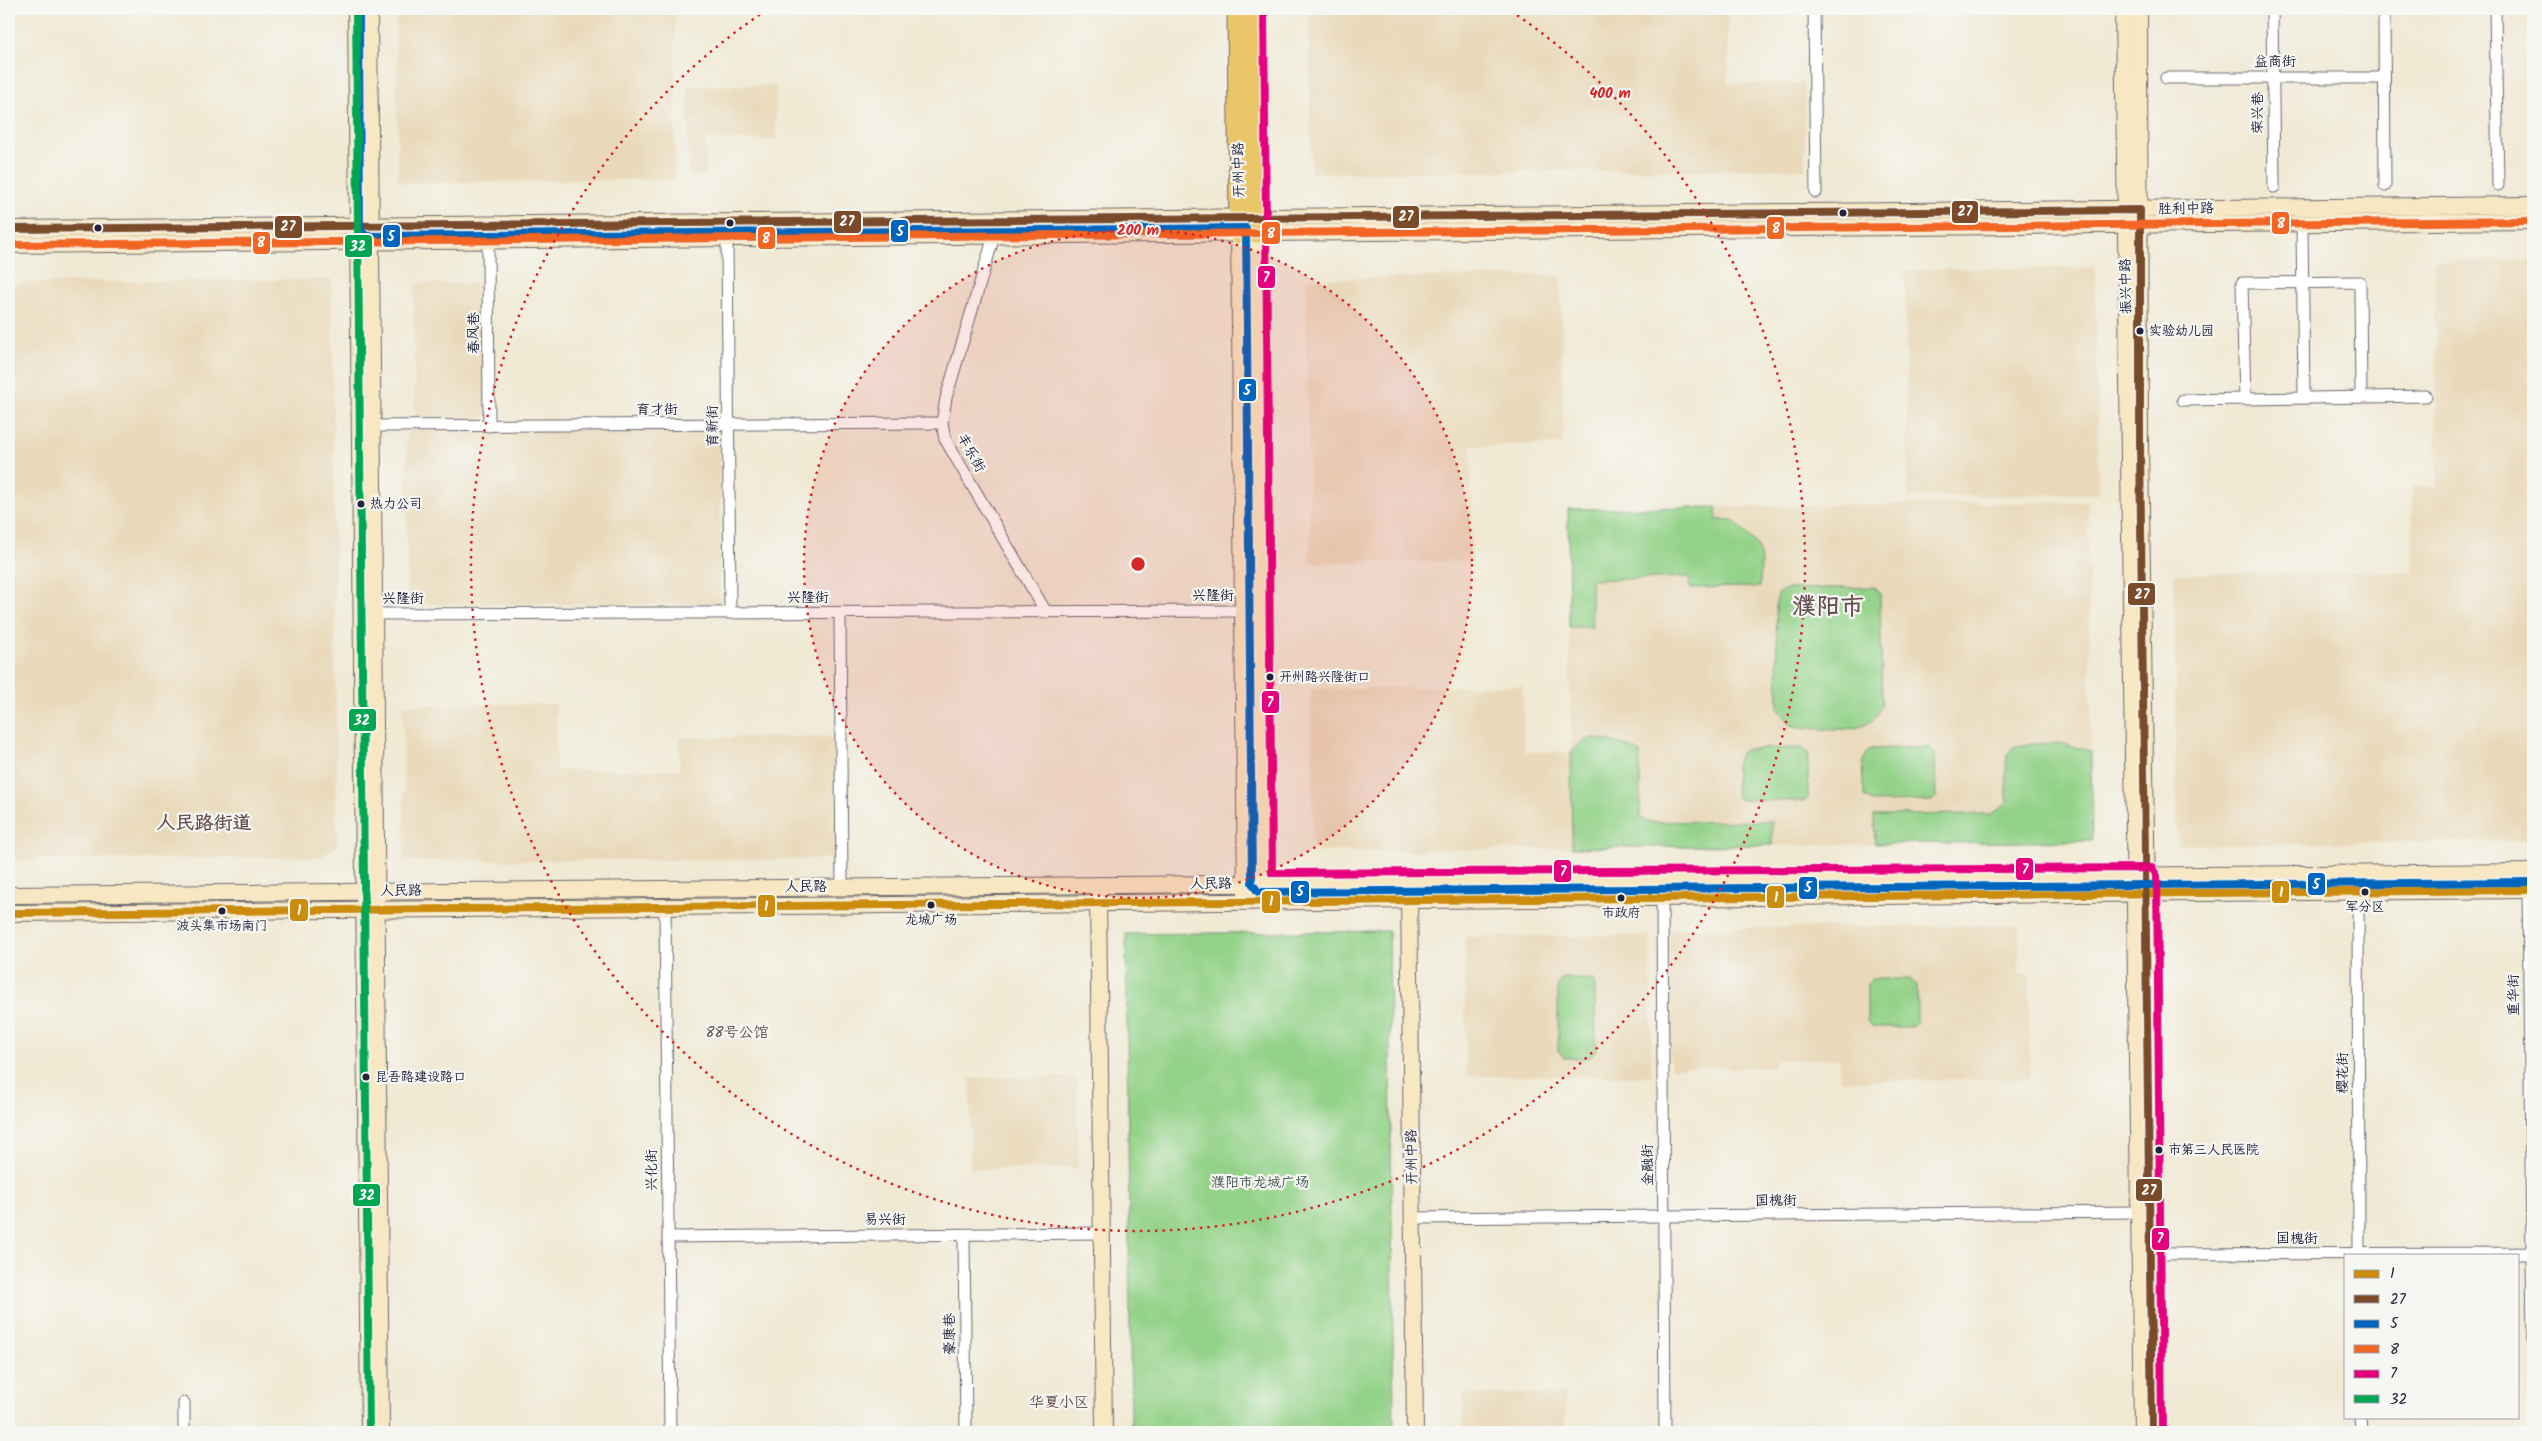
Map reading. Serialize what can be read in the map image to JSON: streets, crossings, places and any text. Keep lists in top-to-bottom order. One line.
{"streets":{"main road":["开州中路"],"street":["益商街","荣兴巷","胜利中路","振兴中路","春风巷","育才街","育新街","丰乐街","兴隆街","人民路","重华街","樱花街","金融街","兴化街","国槐街","易兴街","豪康巷"]},"crossings":[["益商街","荣兴巷"],["开州中路","胜利中路"],["开州中路","兴隆街"],["开州中路","人民路"],["开州中路","国槐街"],["胜利中路","振兴中路"],["胜利中路","春风巷"],["胜利中路","育新街"],["胜利中路","丰乐街"],["振兴中路","人民路"],["振兴中路","国槐街"],["春风巷","育才街"],["育才街","育新街"],["育才街","丰乐街"],["育新街","兴隆街"],["丰乐街","兴隆街"],["人民路","重华街"],["人民路","樱花街"],["人民路","金融街"],["人民路","兴化街"],["重华街","国槐街"],["樱花街","国槐街"],["金融街","国槐街"],["兴化街","易兴街"],["易兴街","豪康巷"]],"districts":["濮阳市","人民路街道","88号公馆","华夏小区"],"parks":["濮阳市龙城广场"],"places":["实验幼儿园","热力公司","开州路兴隆街口","军分区","市政府","龙城广场","波头集市场南门","昆吾路建设路口","市第三人民医院"],"lines":["transit line 5","transit line 7","transit line 32","transit line 27","transit line 8","transit line 1"],"legend":["1","27","5","8","7","32"],"rings":["400 m","200 m"]}
